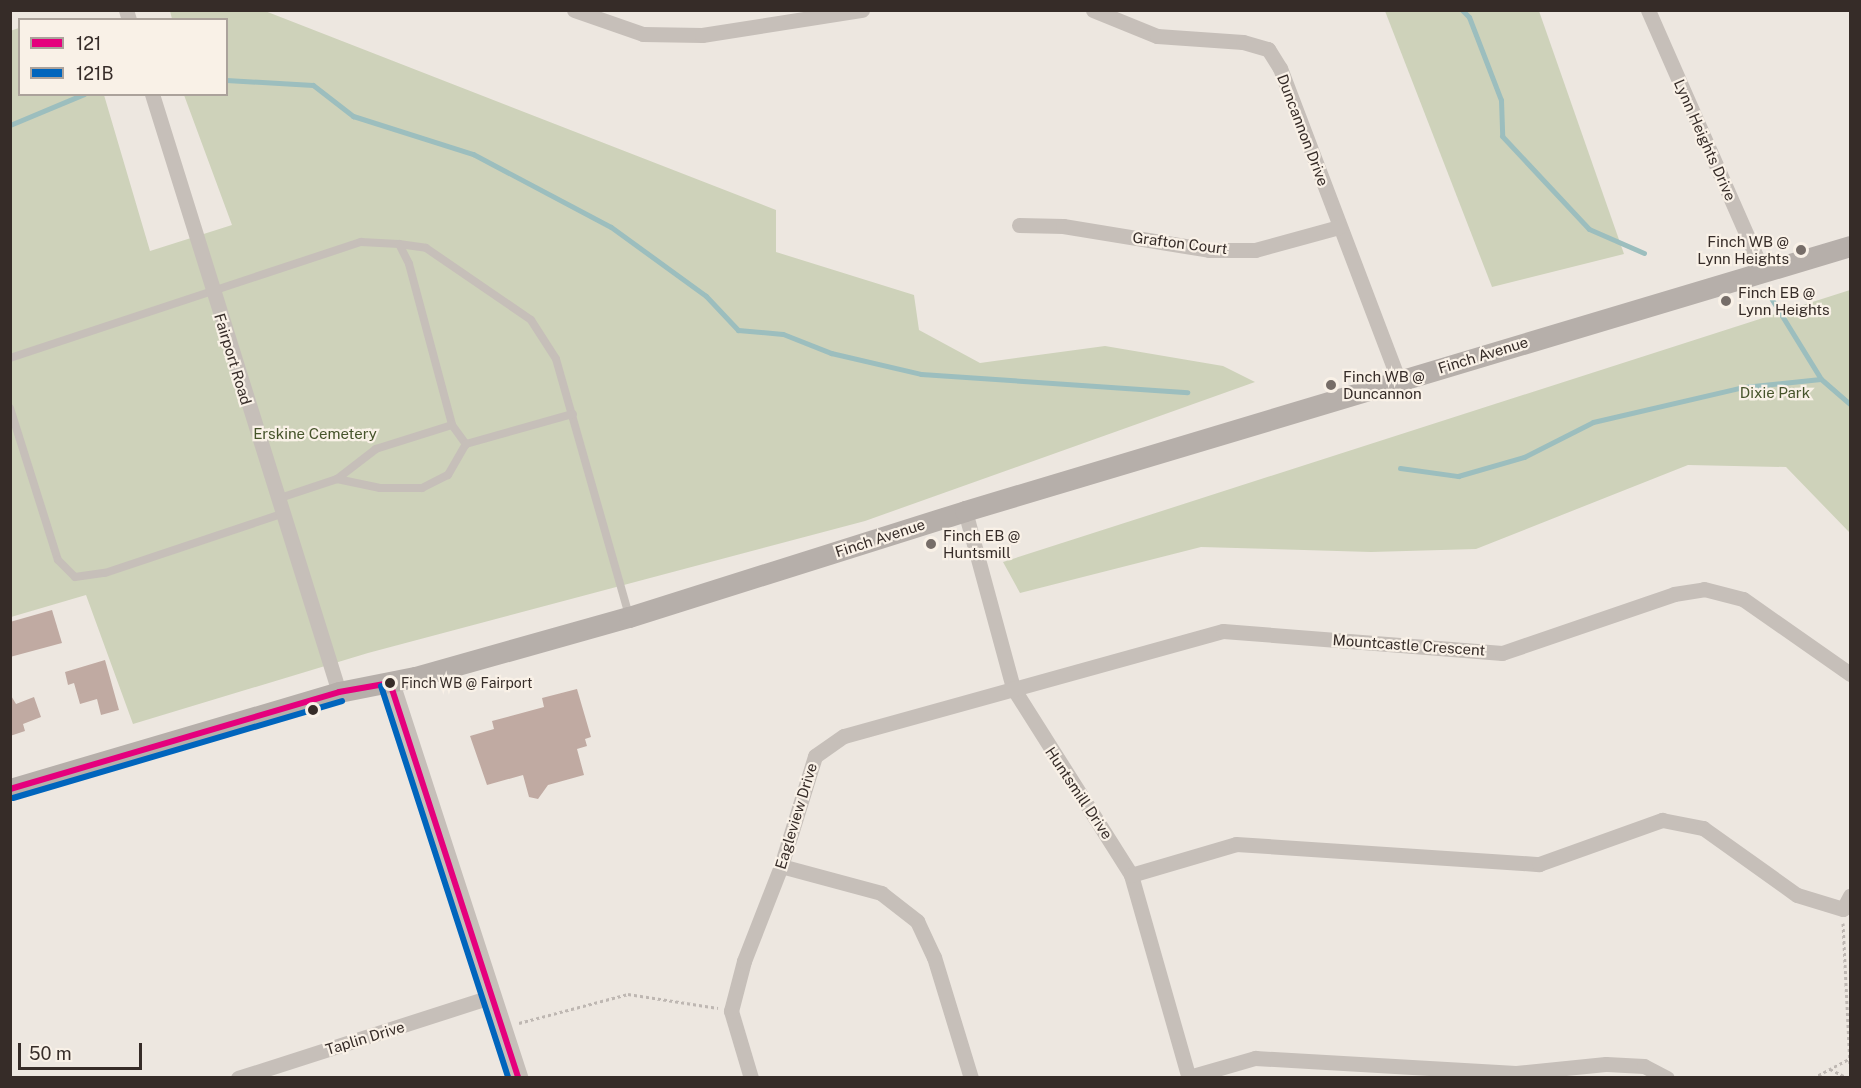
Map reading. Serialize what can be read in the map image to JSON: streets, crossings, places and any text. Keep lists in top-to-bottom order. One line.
{"streets":{"main road":["Finch Avenue"],"street":["Duncannon Drive","Lynn Heights Drive","Grafton Court","Fairport Road","Mountcastle Crescent","Huntsmill Drive","Eagleview Drive","Taplin Drive"]},"crossings":[["Duncannon Drive","Grafton Court"],["Duncannon Drive","Finch Avenue"],["Lynn Heights Drive","Finch Avenue"],["Finch Avenue","Fairport Road"],["Finch Avenue","Huntsmill Drive"],["Mountcastle Crescent","Huntsmill Drive"],["Mountcastle Crescent","Eagleview Drive"],["Huntsmill Drive","Eagleview Drive"]],"parks":["Dixie Park","Erskine Cemetery"],"places":["Finch WB @ Lynn Heights","Finch EB @ Lynn Heights","Finch WB @ Duncannon","Finch EB @ Huntsmill","Finch WB @ Fairport"],"lines":["transit line 121","transit line 121B"],"legend":["121","121B"],"scale_bar":"50 m"}
